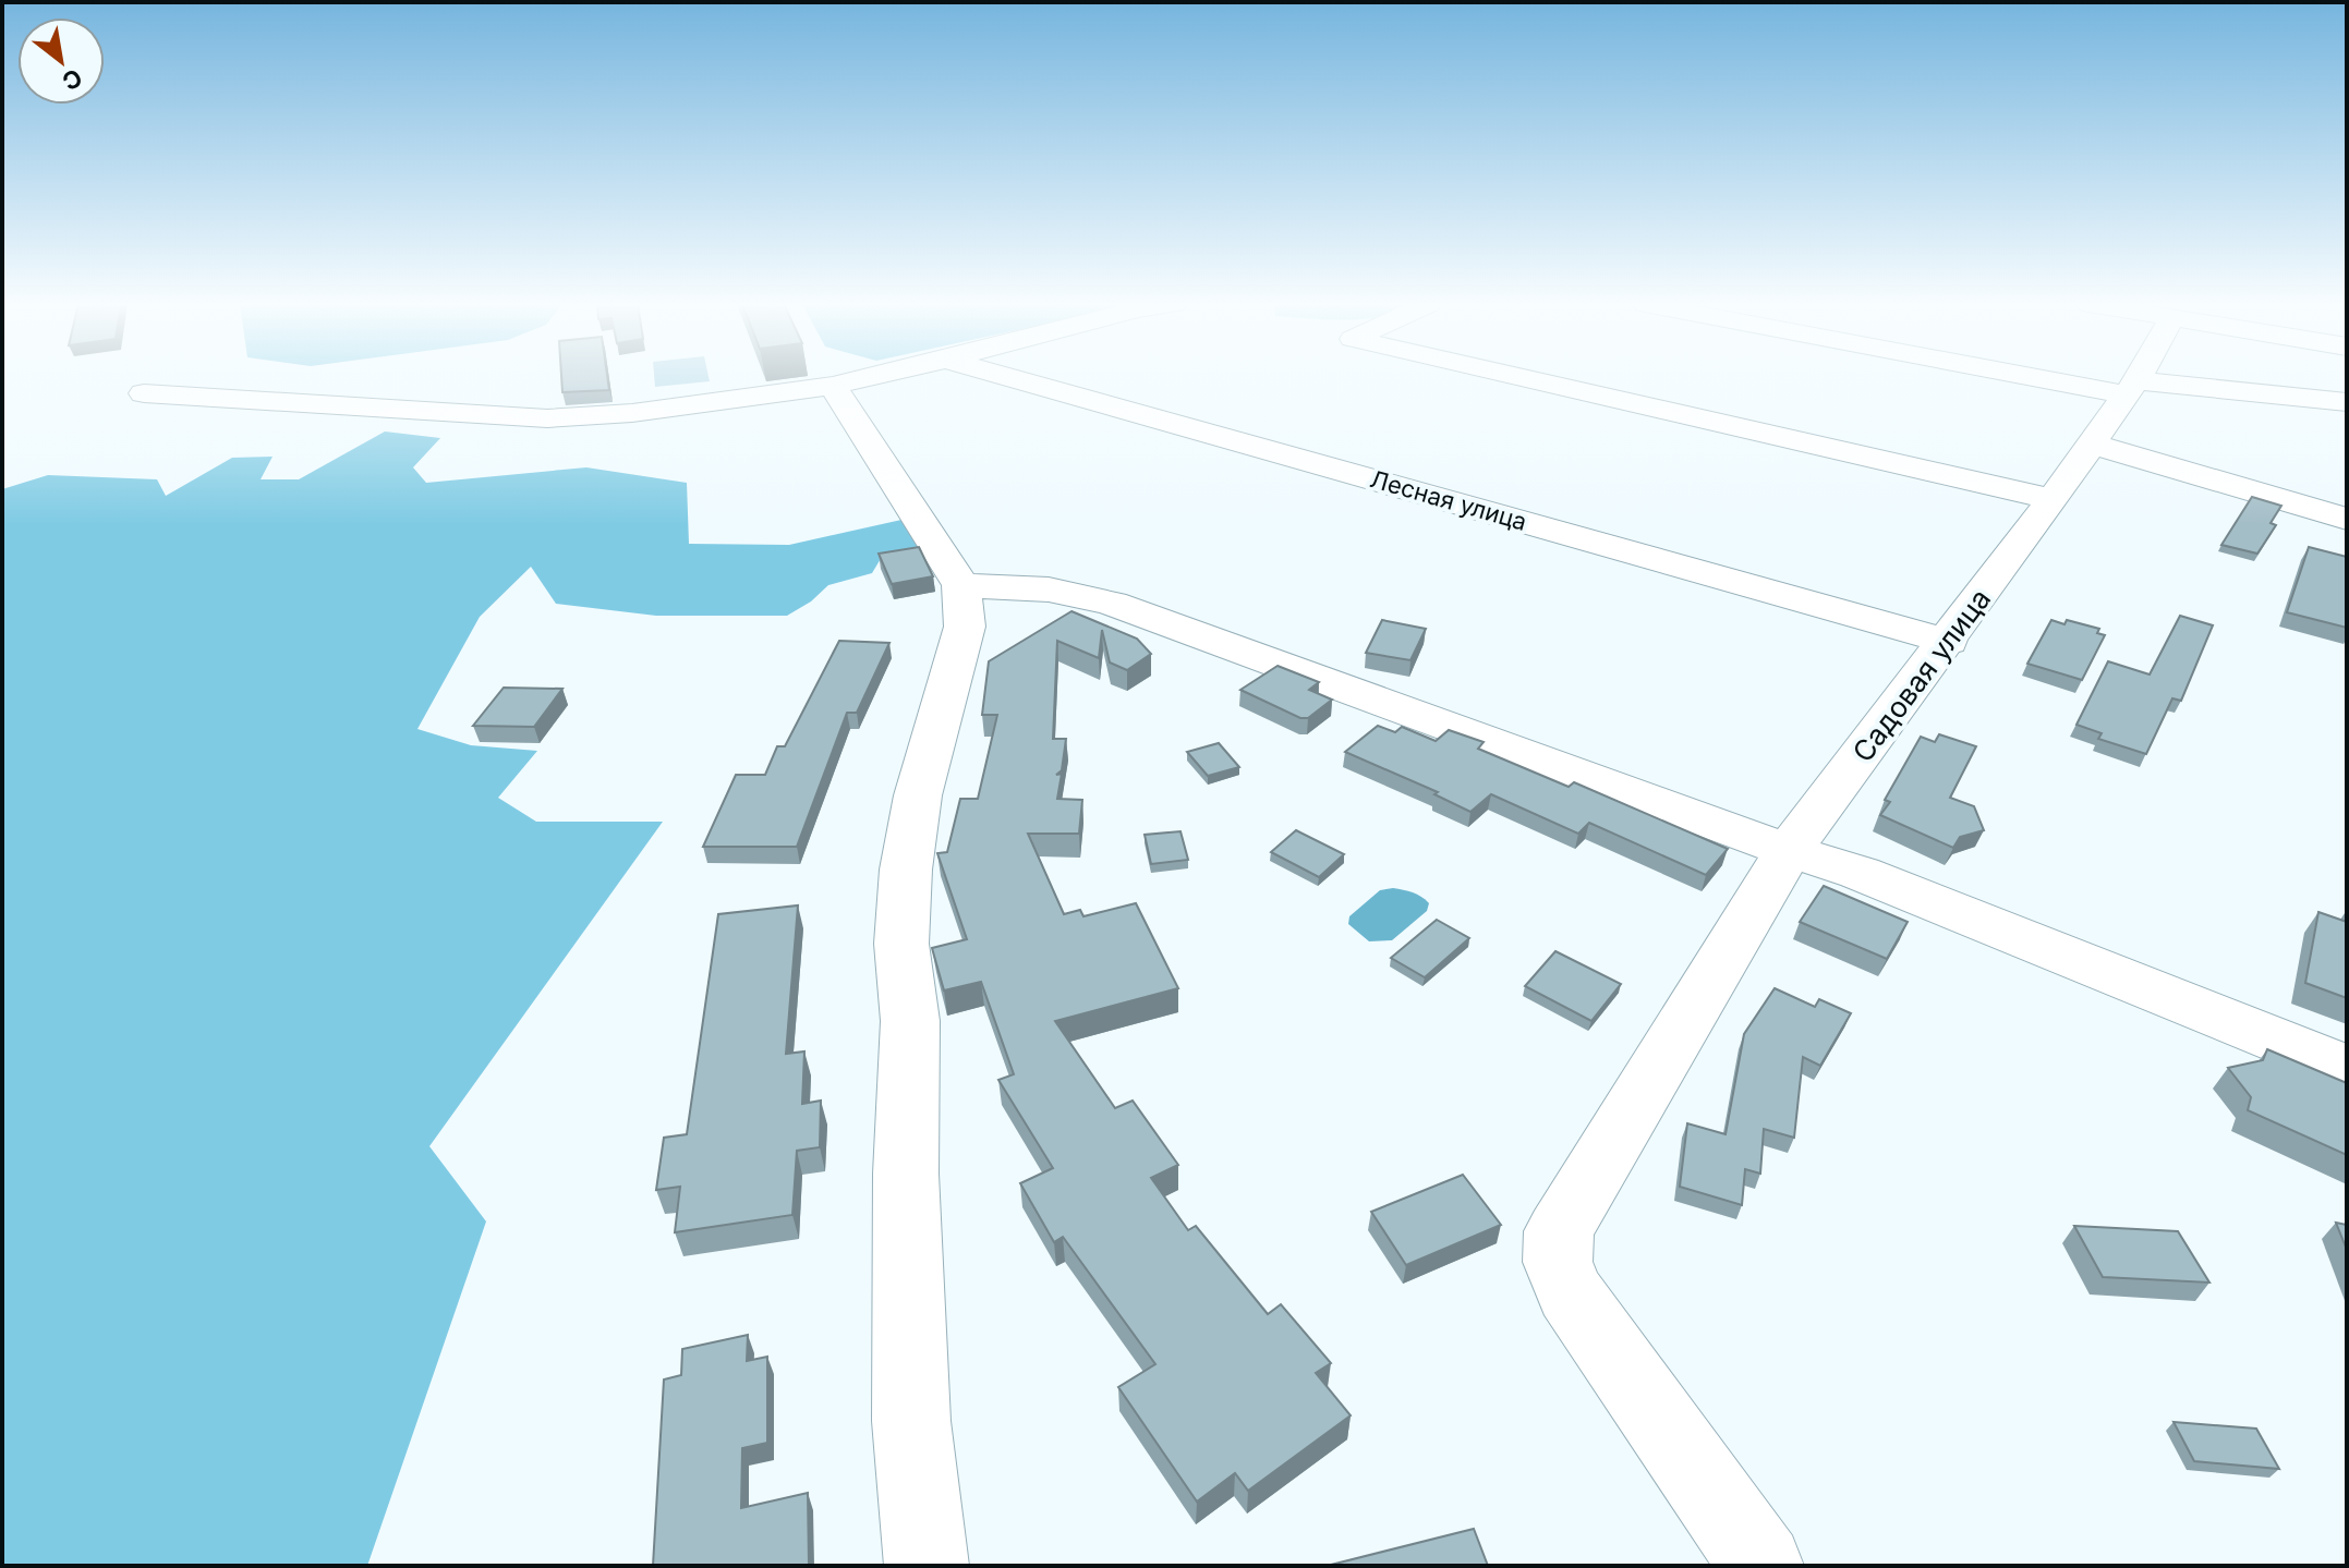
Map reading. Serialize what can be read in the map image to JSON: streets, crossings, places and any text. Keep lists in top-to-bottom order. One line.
{"streets":{"street":["Лесная улица","Садовая улица"]},"crossings":[["Лесная улица","Садовая улица"]],"north":"bottom right"}
